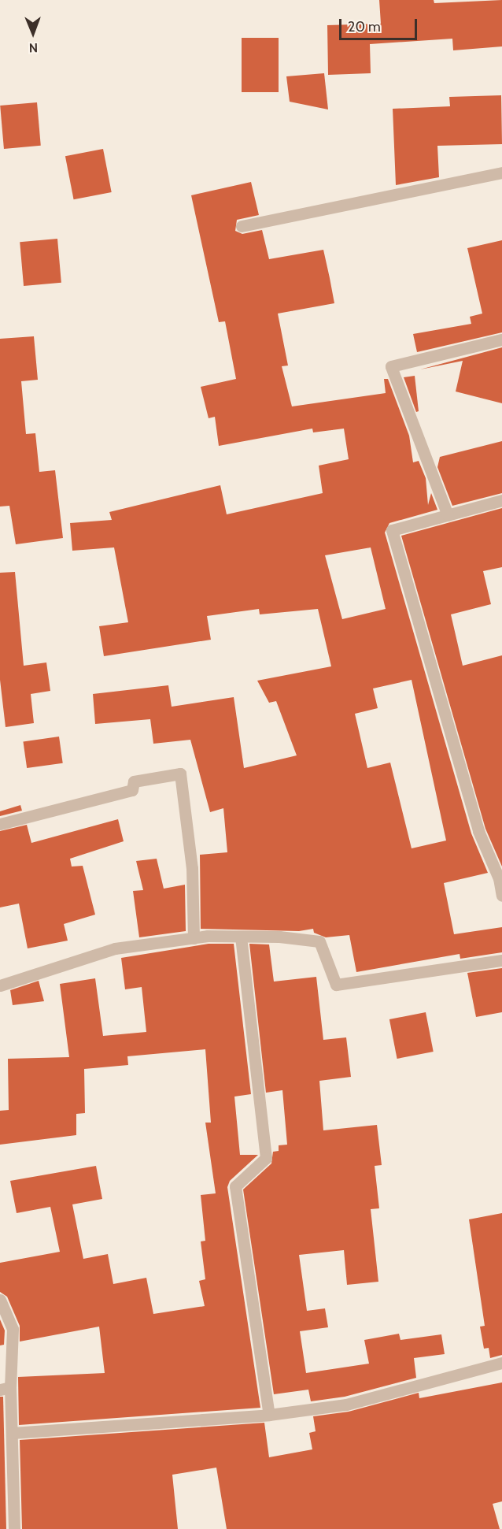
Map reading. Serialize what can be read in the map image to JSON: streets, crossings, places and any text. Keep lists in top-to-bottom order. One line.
{"scale_bar":"20 m","north":"bottom"}
